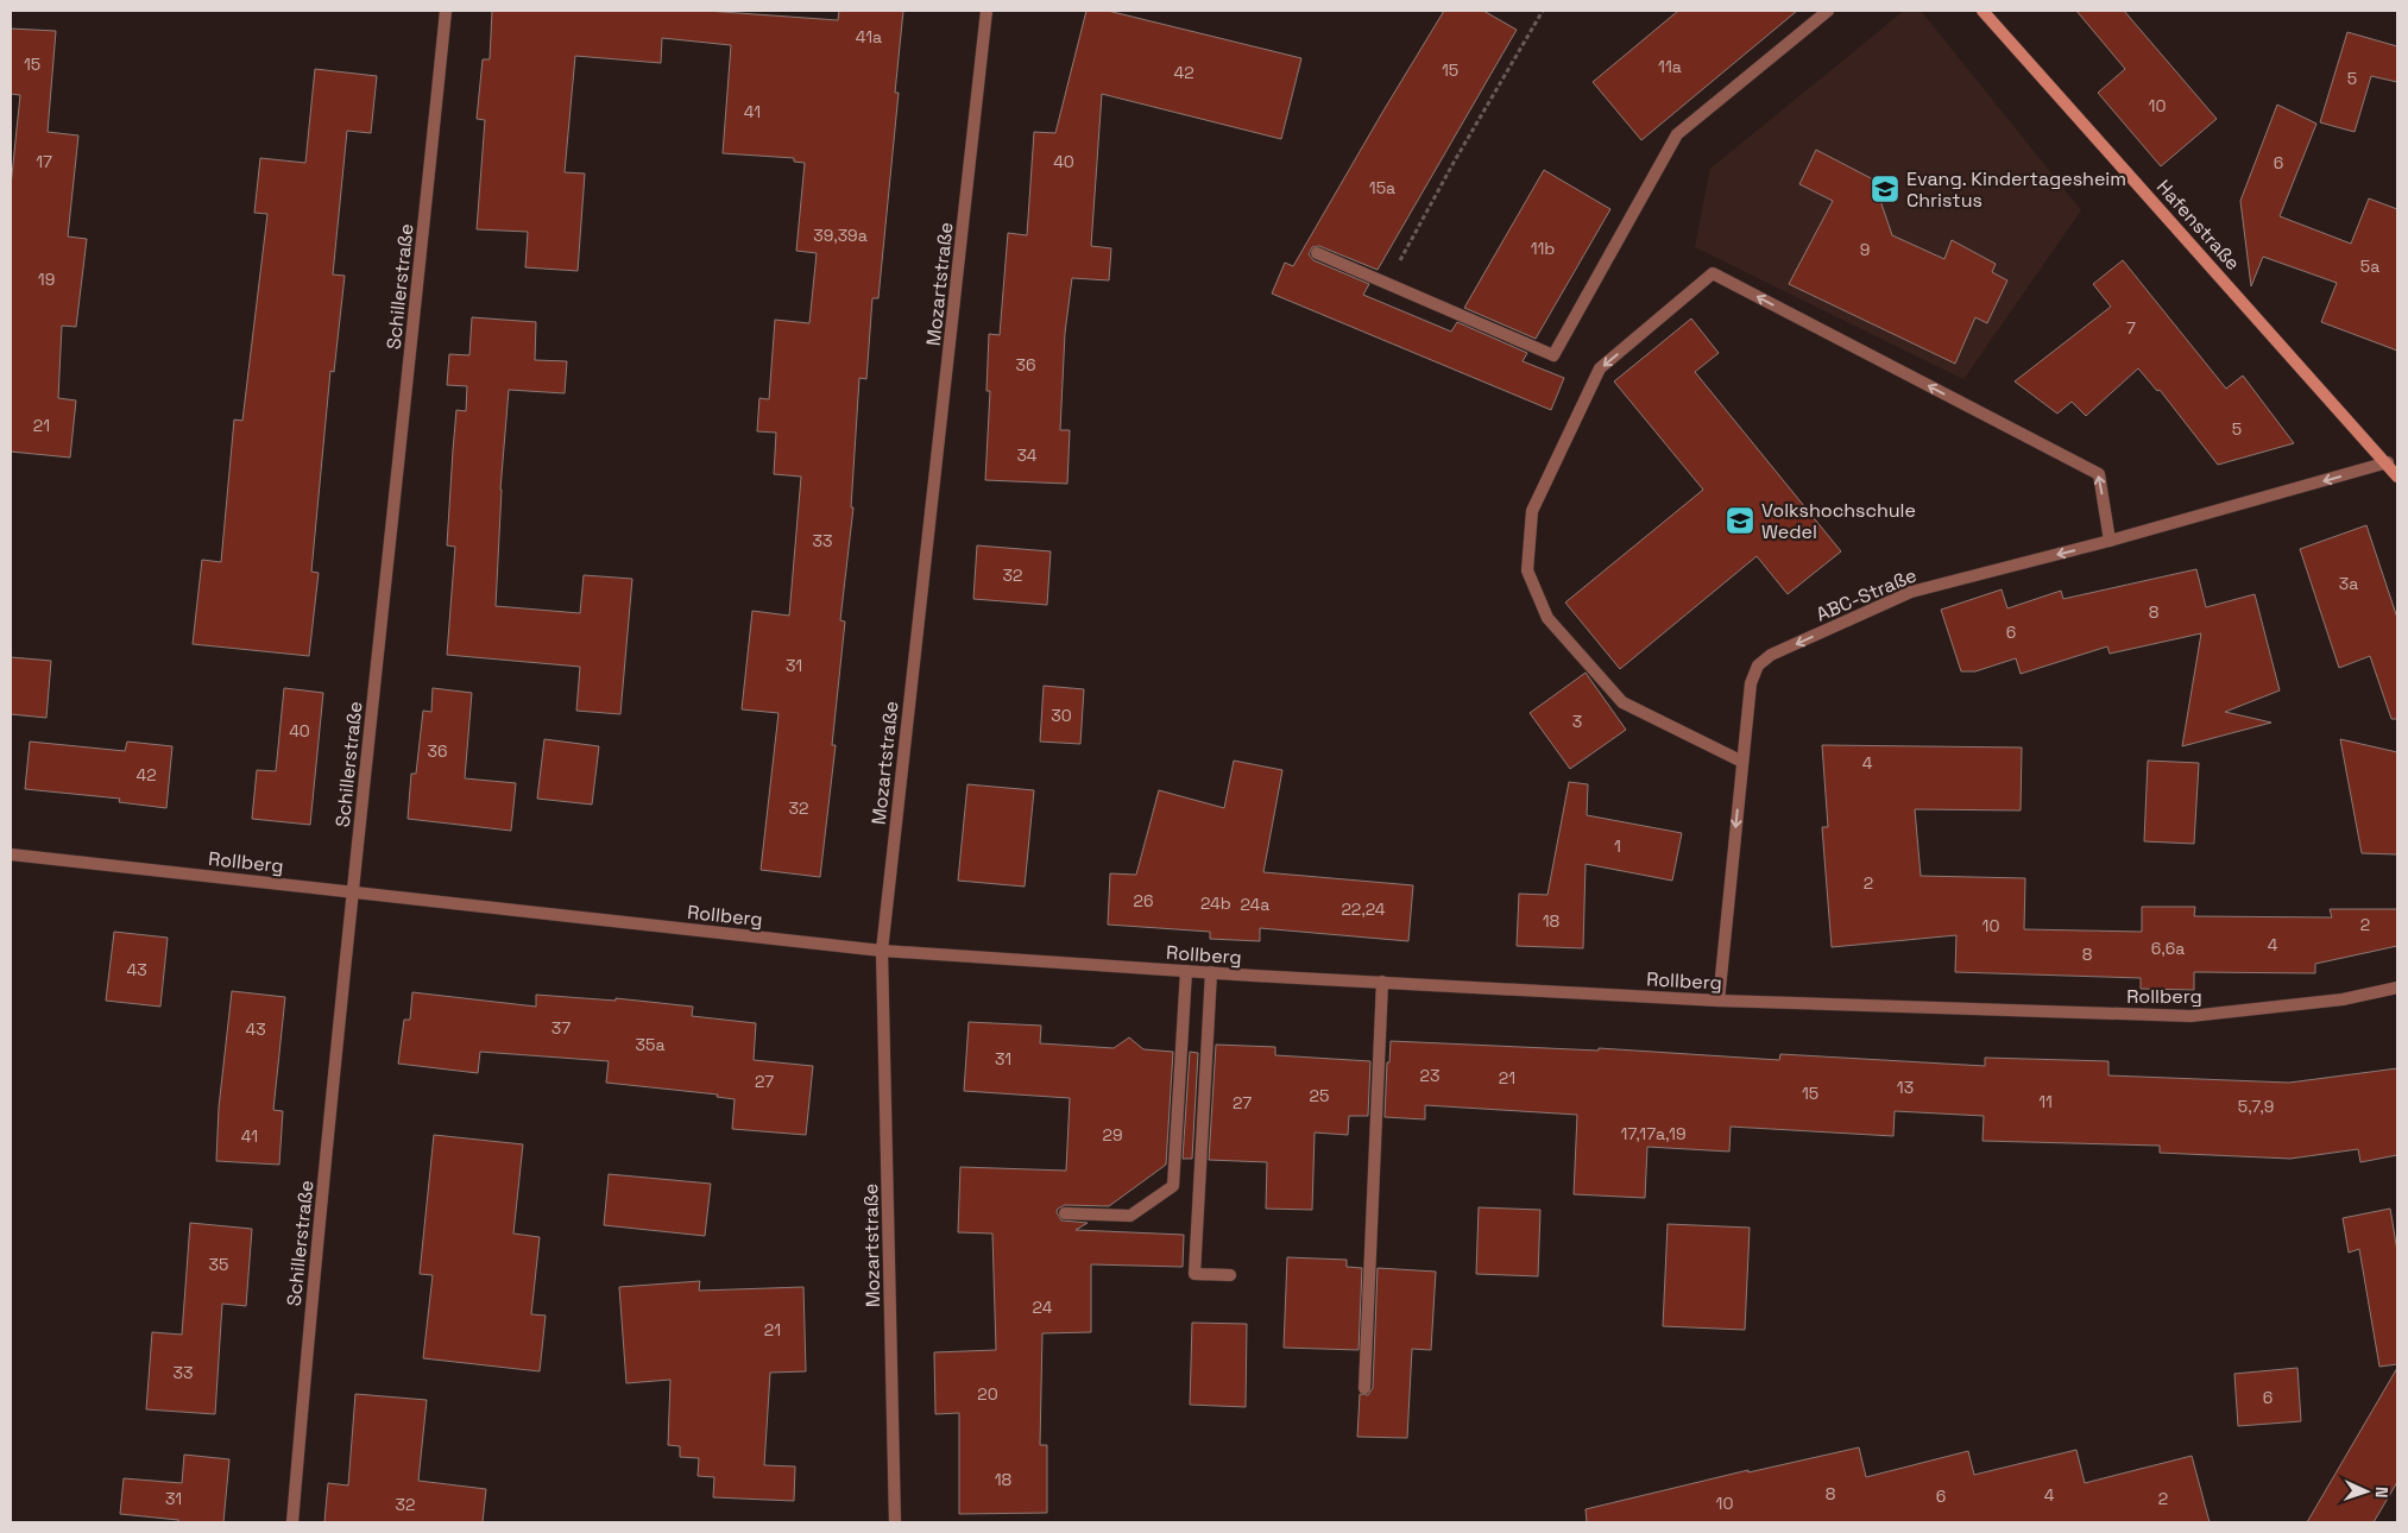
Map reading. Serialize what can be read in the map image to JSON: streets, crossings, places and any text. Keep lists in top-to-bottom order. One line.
{"streets":{"street":["Hafenstraße","Mozartstraße","Schillerstraße","ABC-Straße","Rollberg"]},"crossings":[["Hafenstraße","ABC-Straße"],["Mozartstraße","Rollberg"],["Schillerstraße","Rollberg"],["ABC-Straße","Rollberg"]],"one_way":["ABC-Straße"],"places":{"school or university":["Evang. Kindertagesheim Christus","Volkshochschule Wedel"]},"house_numbers":["41a","15","11a","15","42","5","10","41","17","40","6","15a","39,39a","11b","9","5a","19","7","36","21","5","34","33","32","3a","8","6","31","30","3","40","36","4","42","32","1","2","26","24b","24a","22,24","18","2","10","4","6,6a","8","43","37","43","35a","31","23","21","27","13","15","25","11","27","5,7,9","17,17a,19","29","41","35","24","21","33","20","6","18","8","4","6","31","2","10","32"],"north":"right"}
